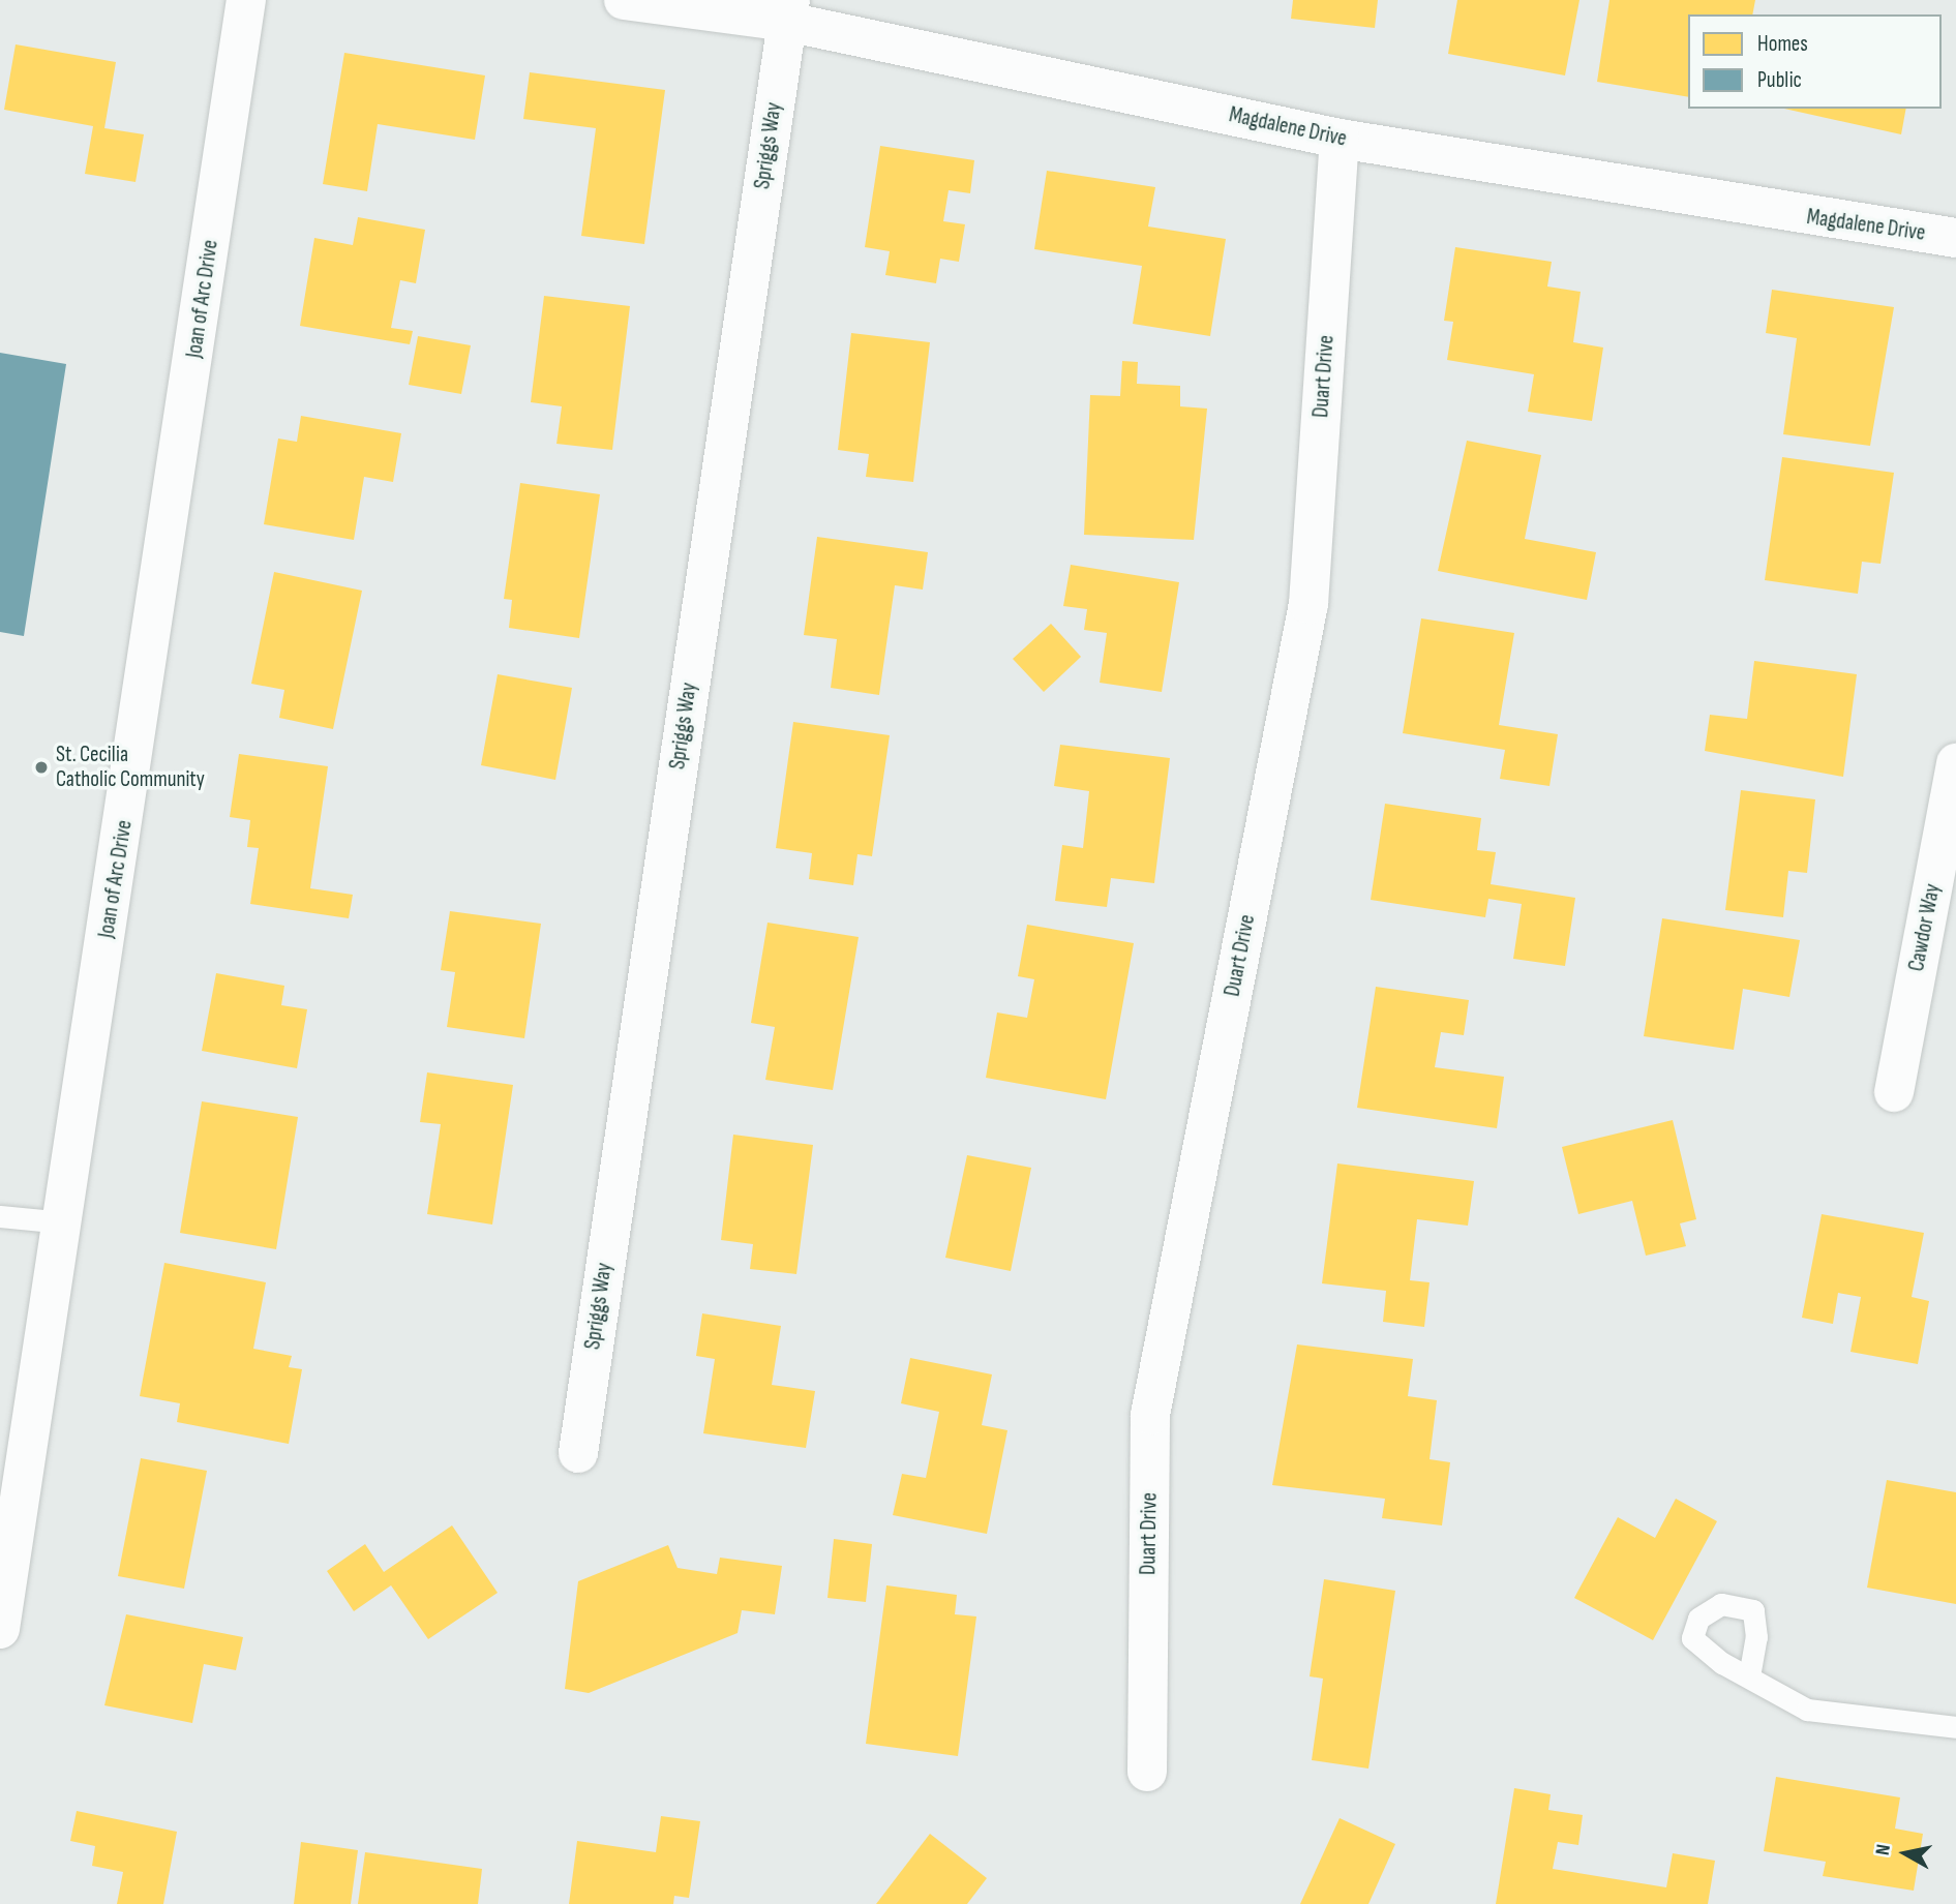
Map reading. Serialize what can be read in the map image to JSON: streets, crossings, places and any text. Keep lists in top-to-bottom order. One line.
{"streets":{"street":["Magdalene Drive","Spriggs Way","Joan of Arc Drive","Duart Drive","Cawdor Way"]},"crossings":[["Magdalene Drive","Spriggs Way"],["Magdalene Drive","Duart Drive"]],"places":["St. Cecilia Catholic Community"],"legend":["Homes","Public"],"north":"left"}
